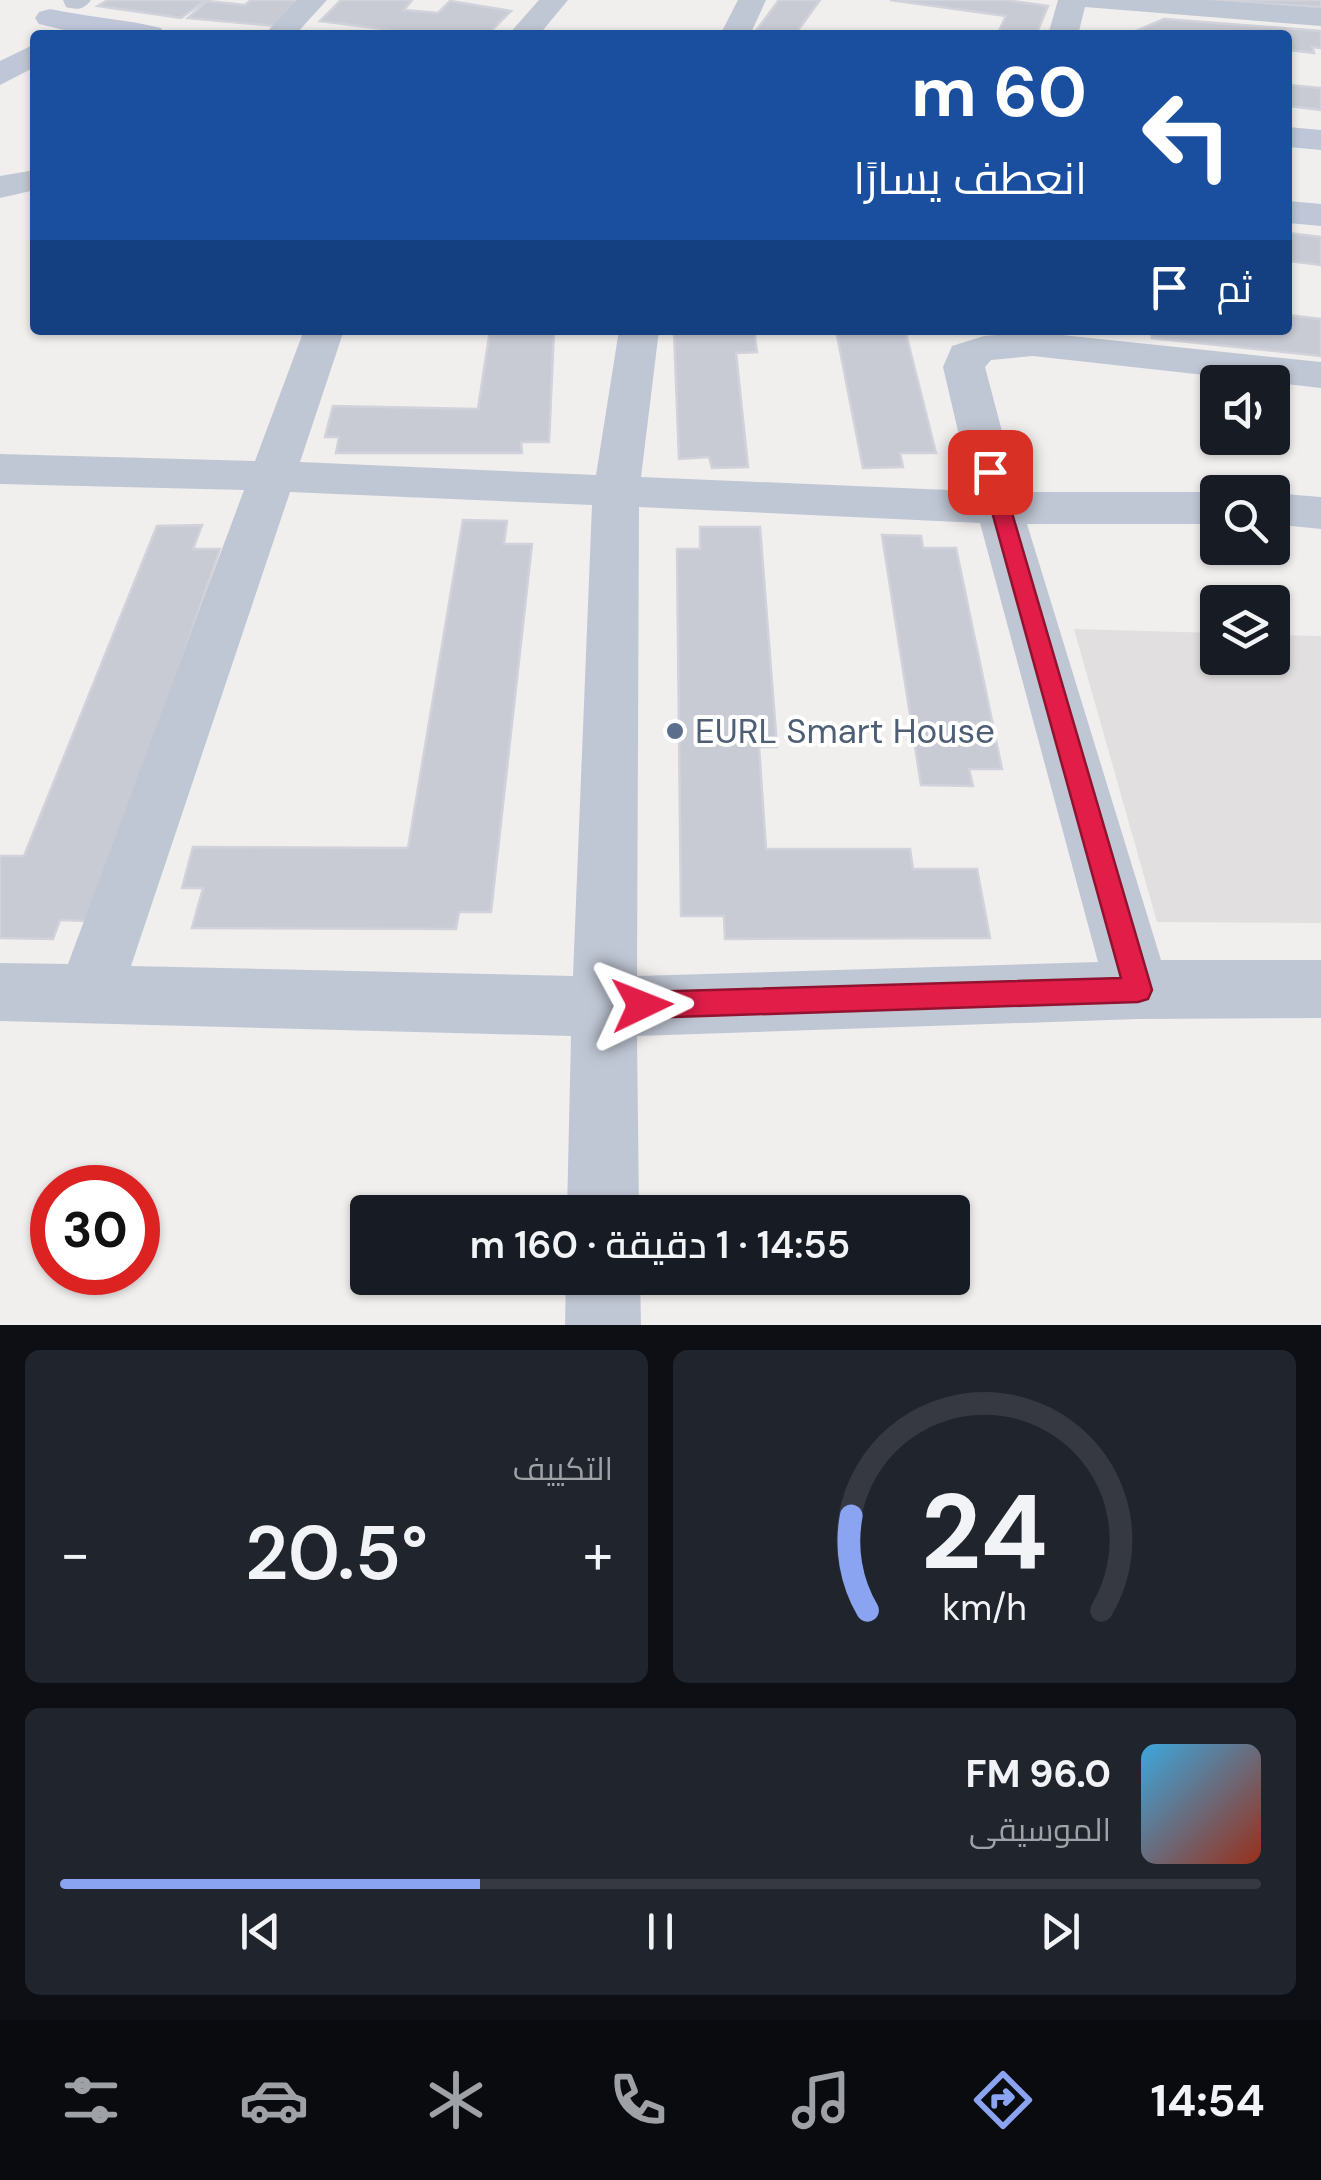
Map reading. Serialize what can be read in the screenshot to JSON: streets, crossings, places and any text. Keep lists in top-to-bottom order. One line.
{"places":["EURL Smart House"],"page":{"turn":["60 m","انعطف يسارًا"],"then":"ثم","limit":"30","trip":"14:55 · 1 دقيقة · 160 m","tile":"التكييف","heat":["−","20.5°","+"],"song":["96.0 FM","الموسيقى"],"tabs":"14:54","gauge":["24","km/h"]}}
